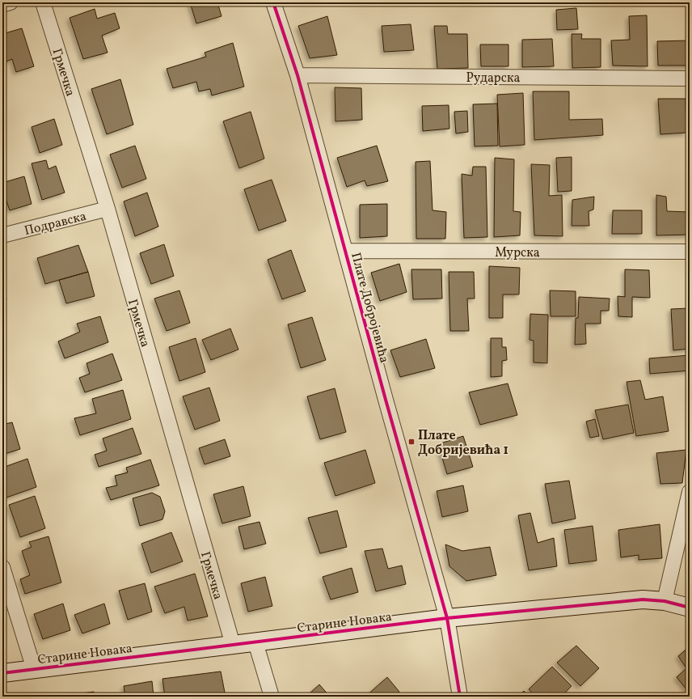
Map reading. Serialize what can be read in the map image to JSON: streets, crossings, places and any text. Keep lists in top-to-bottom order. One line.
{"streets":{"street":["Грмечка","Рударска","Подравска","Мурска","Плате Добројевића","Старине Новака"]},"crossings":[["Грмечка","Подравска"],["Грмечка","Старине Новака"],["Рударска","Плате Добројевића"],["Мурска","Плате Добројевића"],["Плате Добројевића","Старине Новака"]],"places":{"transit":["Плате Добријевића 1"]}}
